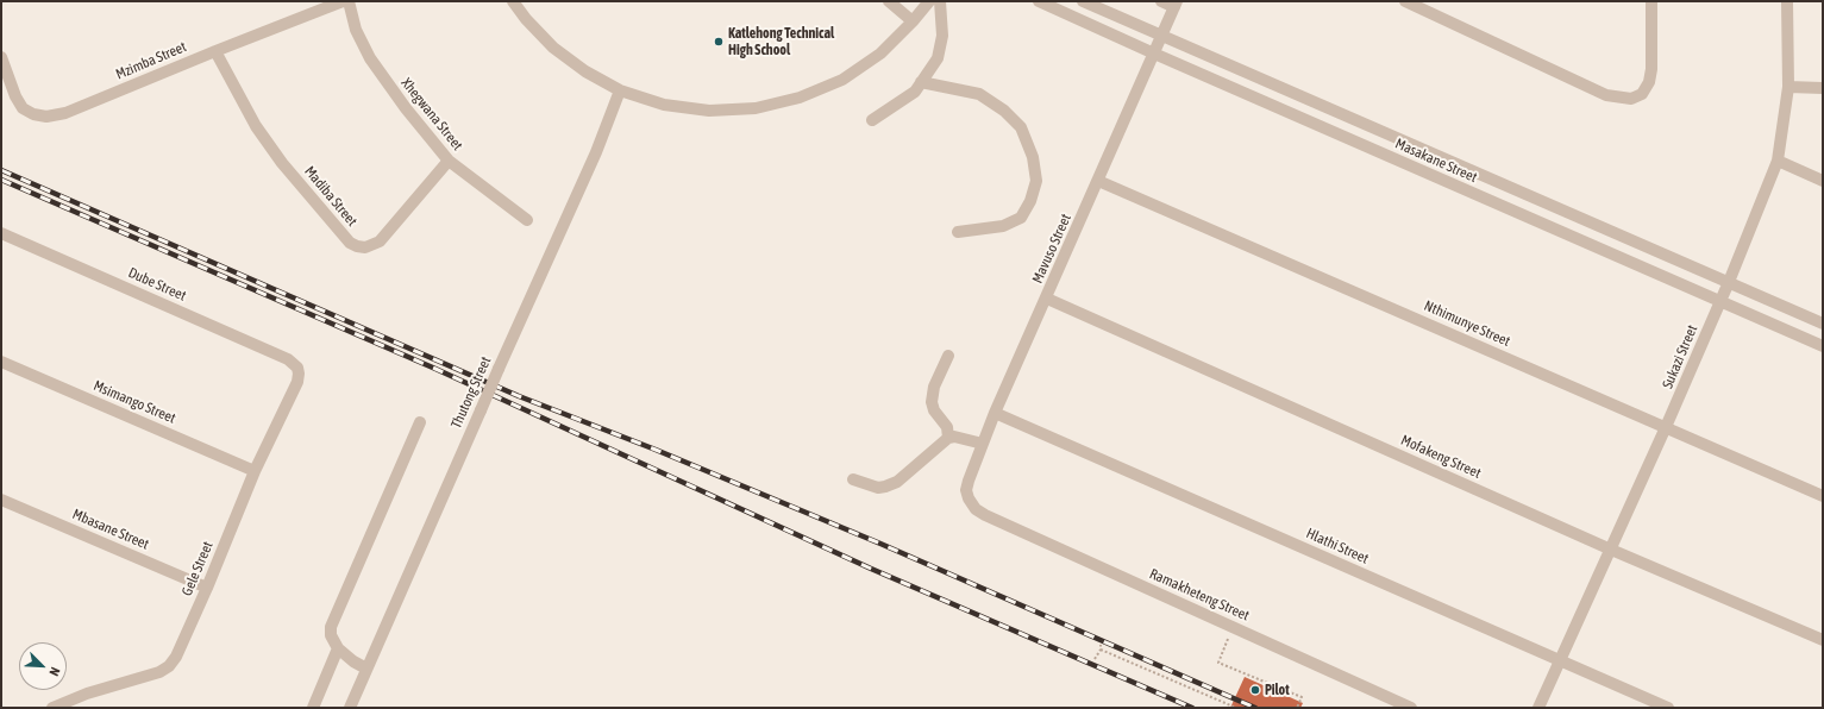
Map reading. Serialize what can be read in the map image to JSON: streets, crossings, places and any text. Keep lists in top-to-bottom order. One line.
{"streets":{"street":["Mzimba Street","Xhegwana Street","Masakane Street","Madiba Street","Mavuso Street","Dube Street","Nthimunye Street","Sukazi Street","Thutong Street","Msimango Street","Mofakeng Street","Mbasane Street","Hlathi Street","Gele Street","Ramakheteng Street"]},"crossings":[["Mzimba Street","Madiba Street"],["Xhegwana Street","Madiba Street"],["Masakane Street","Mavuso Street"],["Masakane Street","Sukazi Street"],["Mavuso Street","Nthimunye Street"],["Mavuso Street","Mofakeng Street"],["Mavuso Street","Hlathi Street"],["Mavuso Street","Ramakheteng Street"],["Dube Street","Gele Street"],["Nthimunye Street","Sukazi Street"],["Sukazi Street","Mofakeng Street"],["Sukazi Street","Hlathi Street"],["Msimango Street","Gele Street"],["Mbasane Street","Gele Street"]],"places":["Katlehong Technical High School","Pilot"],"north":"bottom right"}
